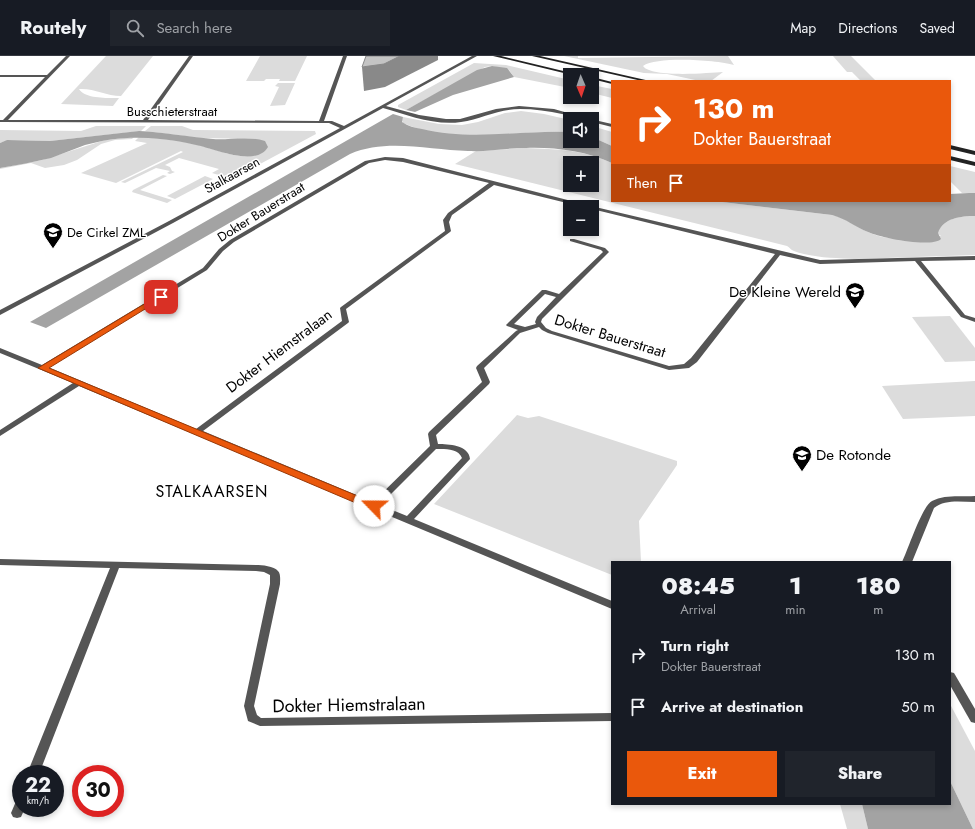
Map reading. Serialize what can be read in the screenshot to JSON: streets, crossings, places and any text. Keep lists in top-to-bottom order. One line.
{"streets":{"street":["Busschieterstraat","Stalkaarsen","Dokter Bauerstraat","Dokter Hiemstralaan"]},"crossings":[["Busschieterstraat","Stalkaarsen"],["Dokter Bauerstraat","Dokter Hiemstralaan"]],"districts":["STALKAARSEN"],"places":{"school or university":["De Cirkel ZML","De Kleine Wereld","De Rotonde"]},"north":"bottom","page":{"header":"Routely","search":"Search here","nav":["Map","Directions","Saved"],"map_buttons":["+","−"],"turn":["130 m","Dokter Bauerstraat"],"then":"Then","eta":["08:45","Arrival","1","min","180","m"],"list":[{"name":"Turn right","note":"Dokter Bauerstraat","value":"130 m"},{"name":"Arrive at destination","value":"50 m"}],"buttons":["Exit","Share"],"speed":"22 km/h","limit":"30"}}
